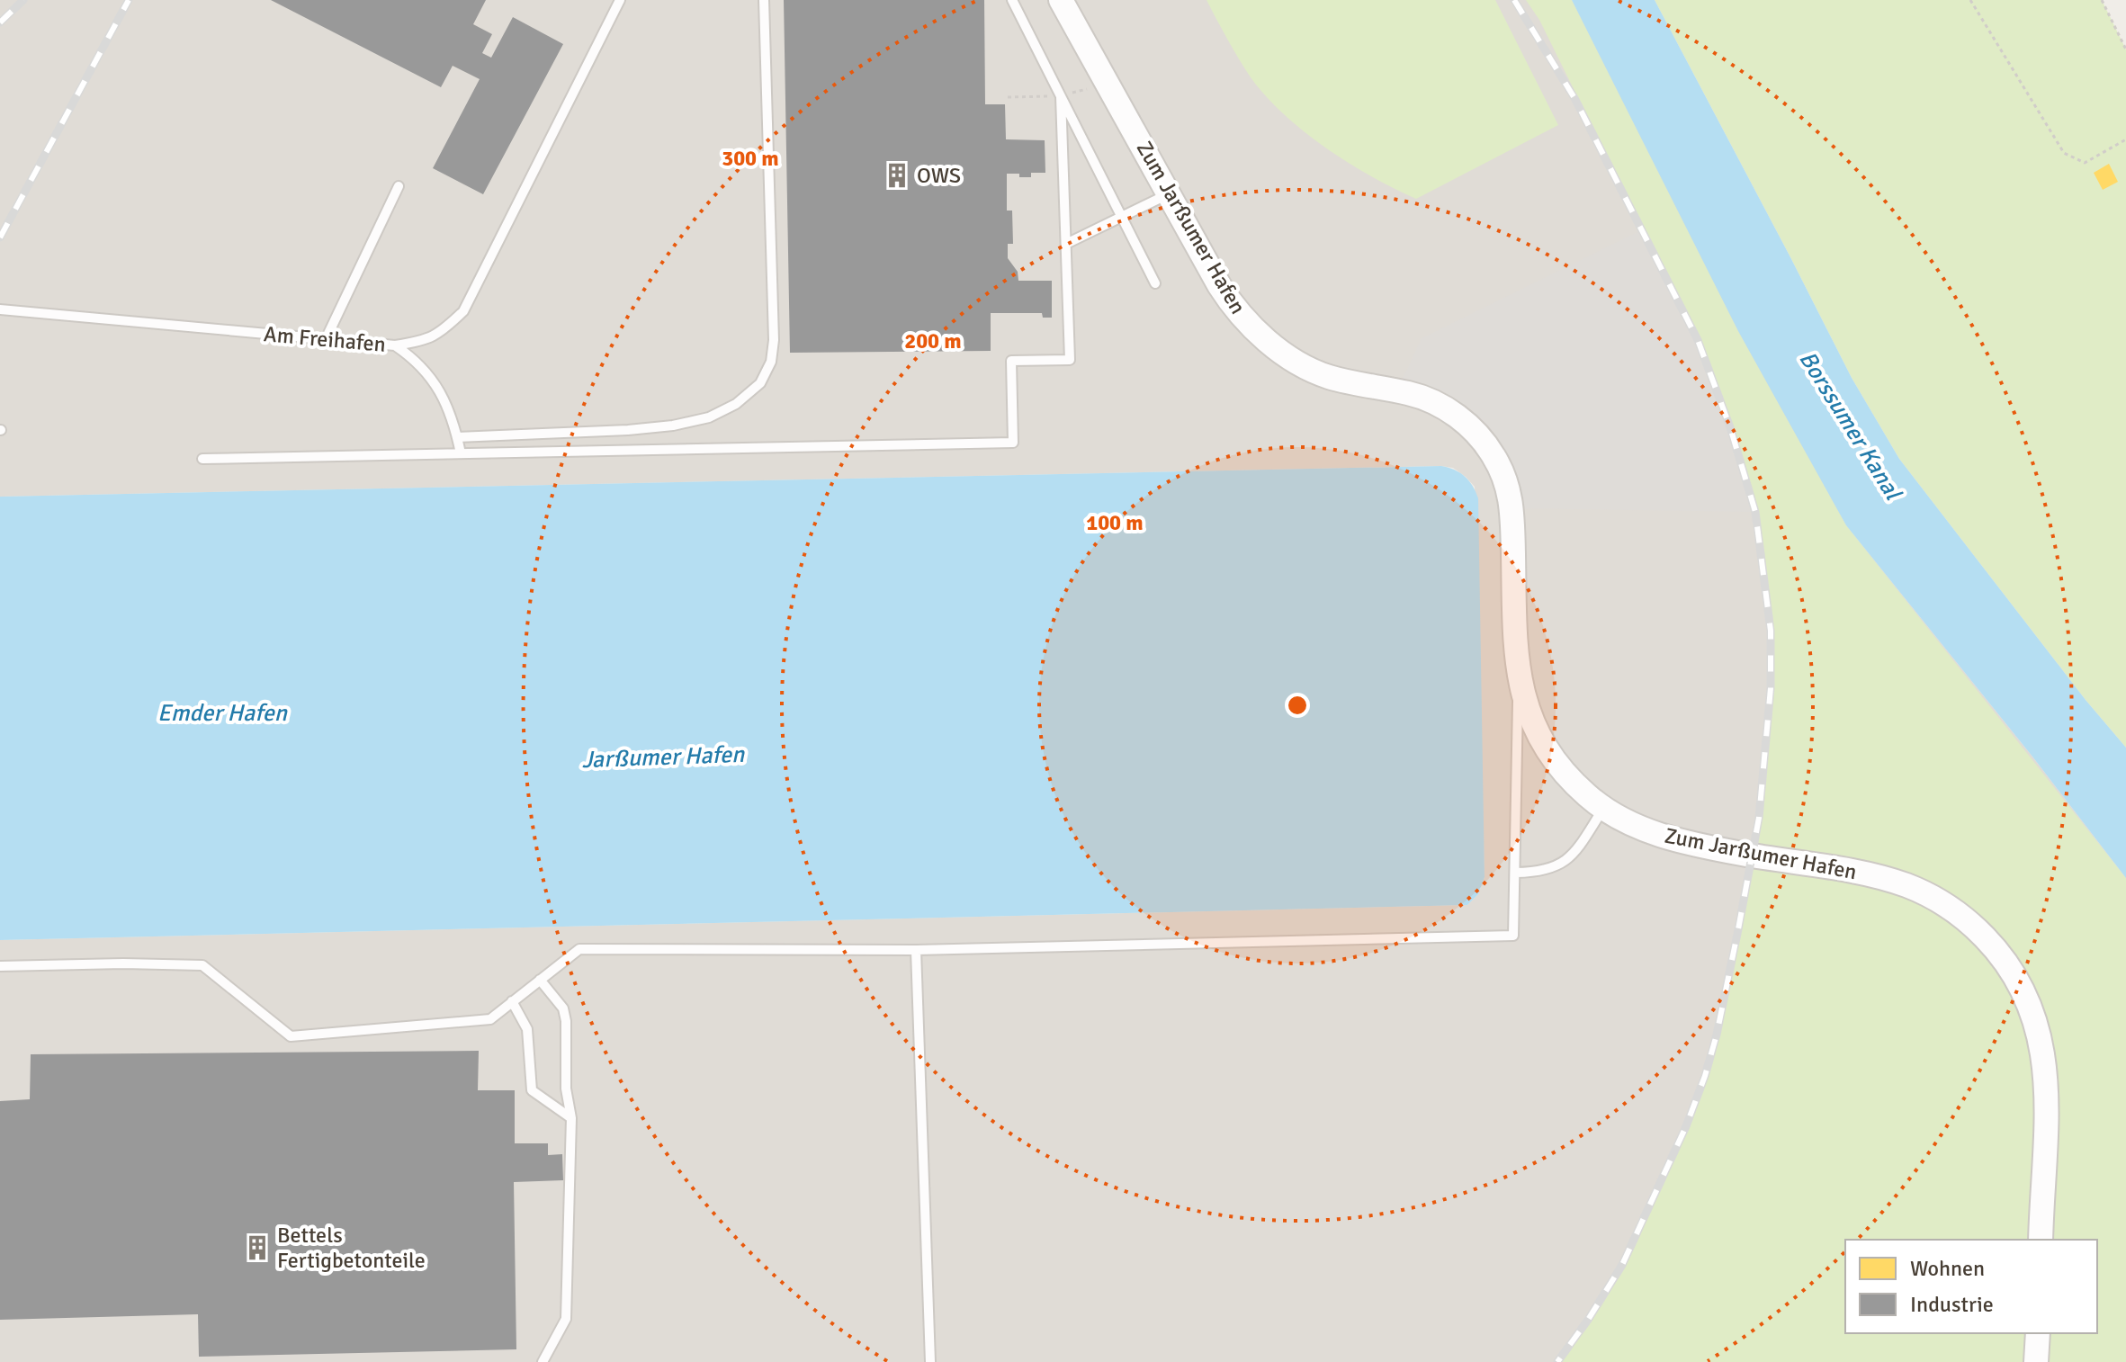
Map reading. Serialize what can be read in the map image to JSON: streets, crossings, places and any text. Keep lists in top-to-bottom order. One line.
{"streets":{"street":["Zum Jarßumer Hafen"],"lane":["Am Freihafen"]},"water":["Borssumer Kanal","Emder Hafen","Jarßumer Hafen"],"places":{"building":["OWS","Bettels Fertigbetonteile"]},"legend":["Wohnen","Industrie"],"rings":["300 m","200 m","100 m"]}
